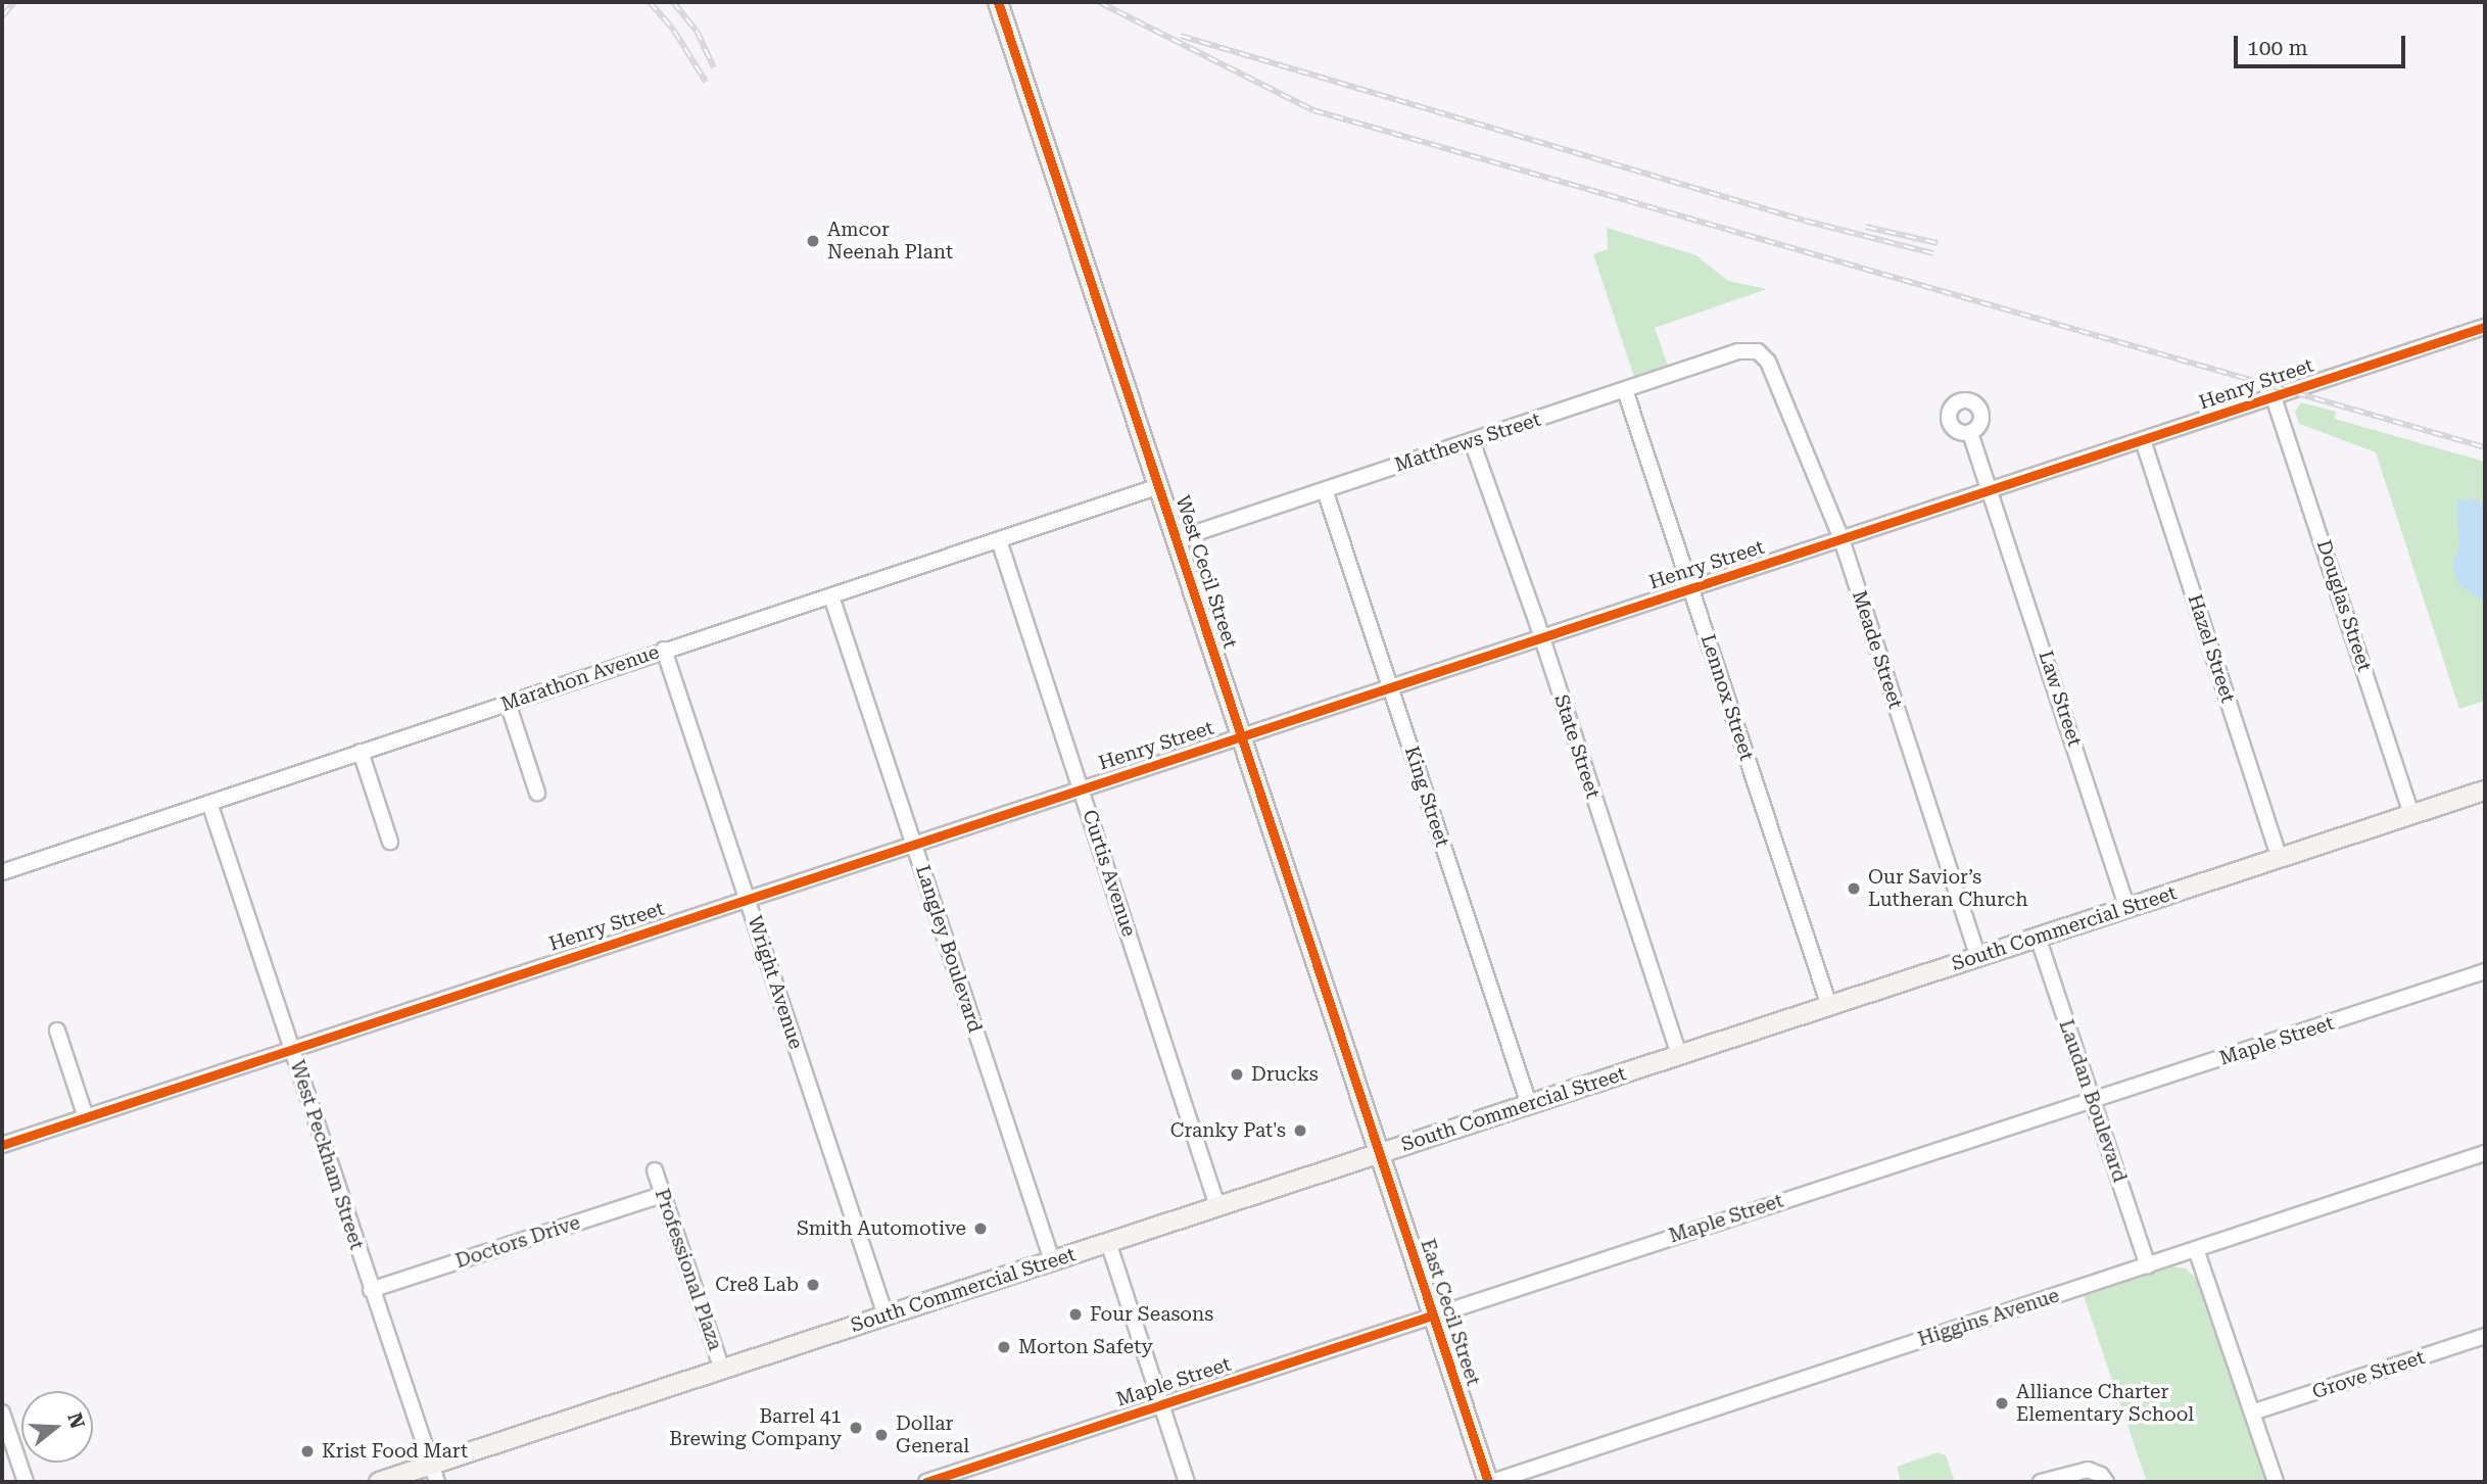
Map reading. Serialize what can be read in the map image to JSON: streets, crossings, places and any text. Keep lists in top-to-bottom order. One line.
{"streets":{"main road":["West Cecil Street","South Commercial Street","East Cecil Street"],"street":["Henry Street","Matthews Street","Douglas Street","Hazel Street","Meade Street","Marathon Avenue","Lennox Street","Law Street","State Street","King Street","Curtis Avenue","Langley Boulevard","Wright Avenue","Maple Street","Laudan Boulevard","West Peckham Street","Doctors Drive","Professional Plaza","Higgins Avenue","Grove Street"]},"crossings":[["Henry Street","West Cecil Street"],["Henry Street","Douglas Street"],["Henry Street","Hazel Street"],["Henry Street","Meade Street"],["Henry Street","Lennox Street"],["Henry Street","Law Street"],["Henry Street","State Street"],["Henry Street","King Street"],["Henry Street","Curtis Avenue"],["Henry Street","Langley Boulevard"],["Henry Street","Wright Avenue"],["Henry Street","West Peckham Street"],["Matthews Street","West Cecil Street"],["Matthews Street","Meade Street"],["Matthews Street","Lennox Street"],["Matthews Street","State Street"],["Matthews Street","King Street"],["West Cecil Street","Marathon Avenue"],["West Cecil Street","South Commercial Street"],["West Cecil Street","East Cecil Street"],["Douglas Street","South Commercial Street"],["Hazel Street","South Commercial Street"],["Meade Street","South Commercial Street"],["Marathon Avenue","Curtis Avenue"],["Marathon Avenue","Langley Boulevard"],["Marathon Avenue","Wright Avenue"],["Marathon Avenue","West Peckham Street"],["Lennox Street","South Commercial Street"],["Law Street","South Commercial Street"],["State Street","South Commercial Street"],["King Street","South Commercial Street"],["Curtis Avenue","South Commercial Street"],["South Commercial Street","Langley Boulevard"],["South Commercial Street","Wright Avenue"],["South Commercial Street","Laudan Boulevard"],["South Commercial Street","West Peckham Street"],["South Commercial Street","Professional Plaza"],["South Commercial Street","East Cecil Street"],["Maple Street","Laudan Boulevard"],["Maple Street","East Cecil Street"],["Laudan Boulevard","Higgins Avenue"],["West Peckham Street","Doctors Drive"],["Doctors Drive","Professional Plaza"],["East Cecil Street","Higgins Avenue"]],"places":["Amcor Neenah Plant","Our Savior’s Lutheran Church","Drucks","Cranky Pat's","Smith Automotive","Cre8 Lab","Four Seasons","Morton Safety","Alliance Charter Elementary School","Barrel 41 Brewing Company","Dollar General","Krist Food Mart"],"scale_bar":"100 m","north":"right"}
